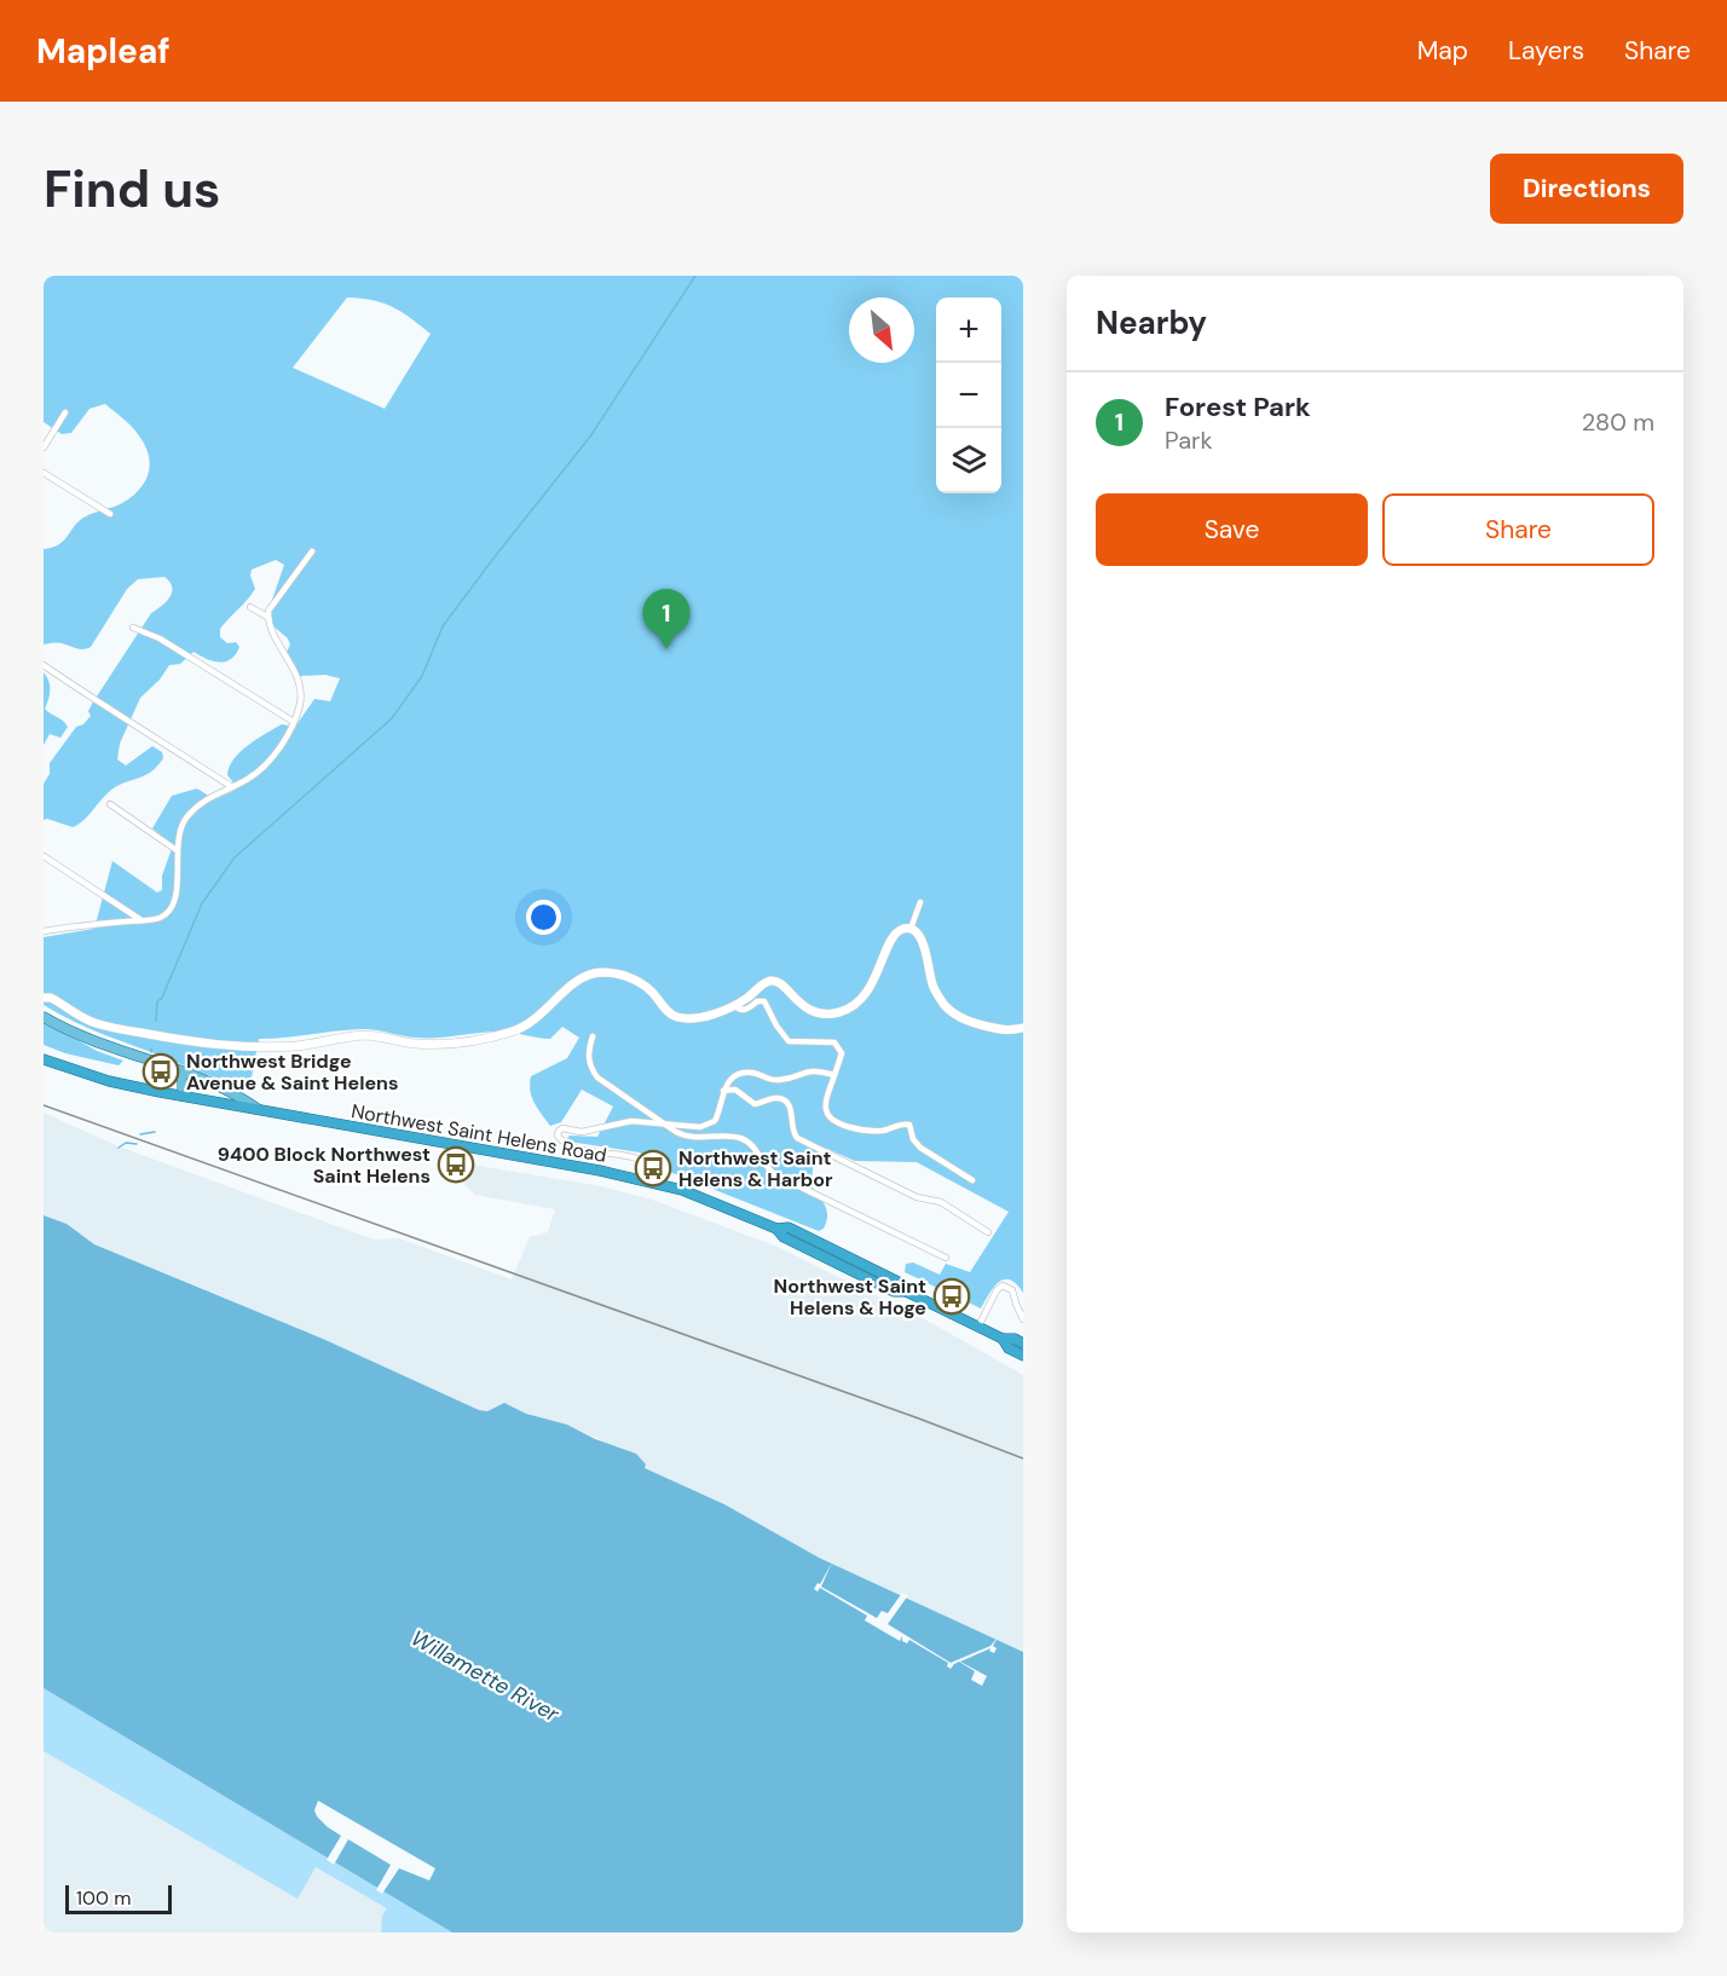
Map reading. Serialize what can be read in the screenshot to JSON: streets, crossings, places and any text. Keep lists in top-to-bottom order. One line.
{"streets":{"highway":["Northwest Saint Helens Road"]},"water":["Willamette River"],"places":{"bus stop":["Northwest Bridge Avenue & Saint Helens","9400 Block Northwest Saint Helens","Northwest Saint Helens & Harbor","Northwest Saint Helens & Hoge"]},"scale_bar":"100 m","north":"bottom right","page":{"header":"Mapleaf","nav":["Map","Layers","Share"],"buttons":["Directions",["Save","Share"]],"title":"Find us","heading":"Nearby","map_buttons":["+","−"],"list":[{"mark":"1","name":"Forest Park","note":"Park","value":"280 m"}],"pins":"1","scale":"100 m"}}
